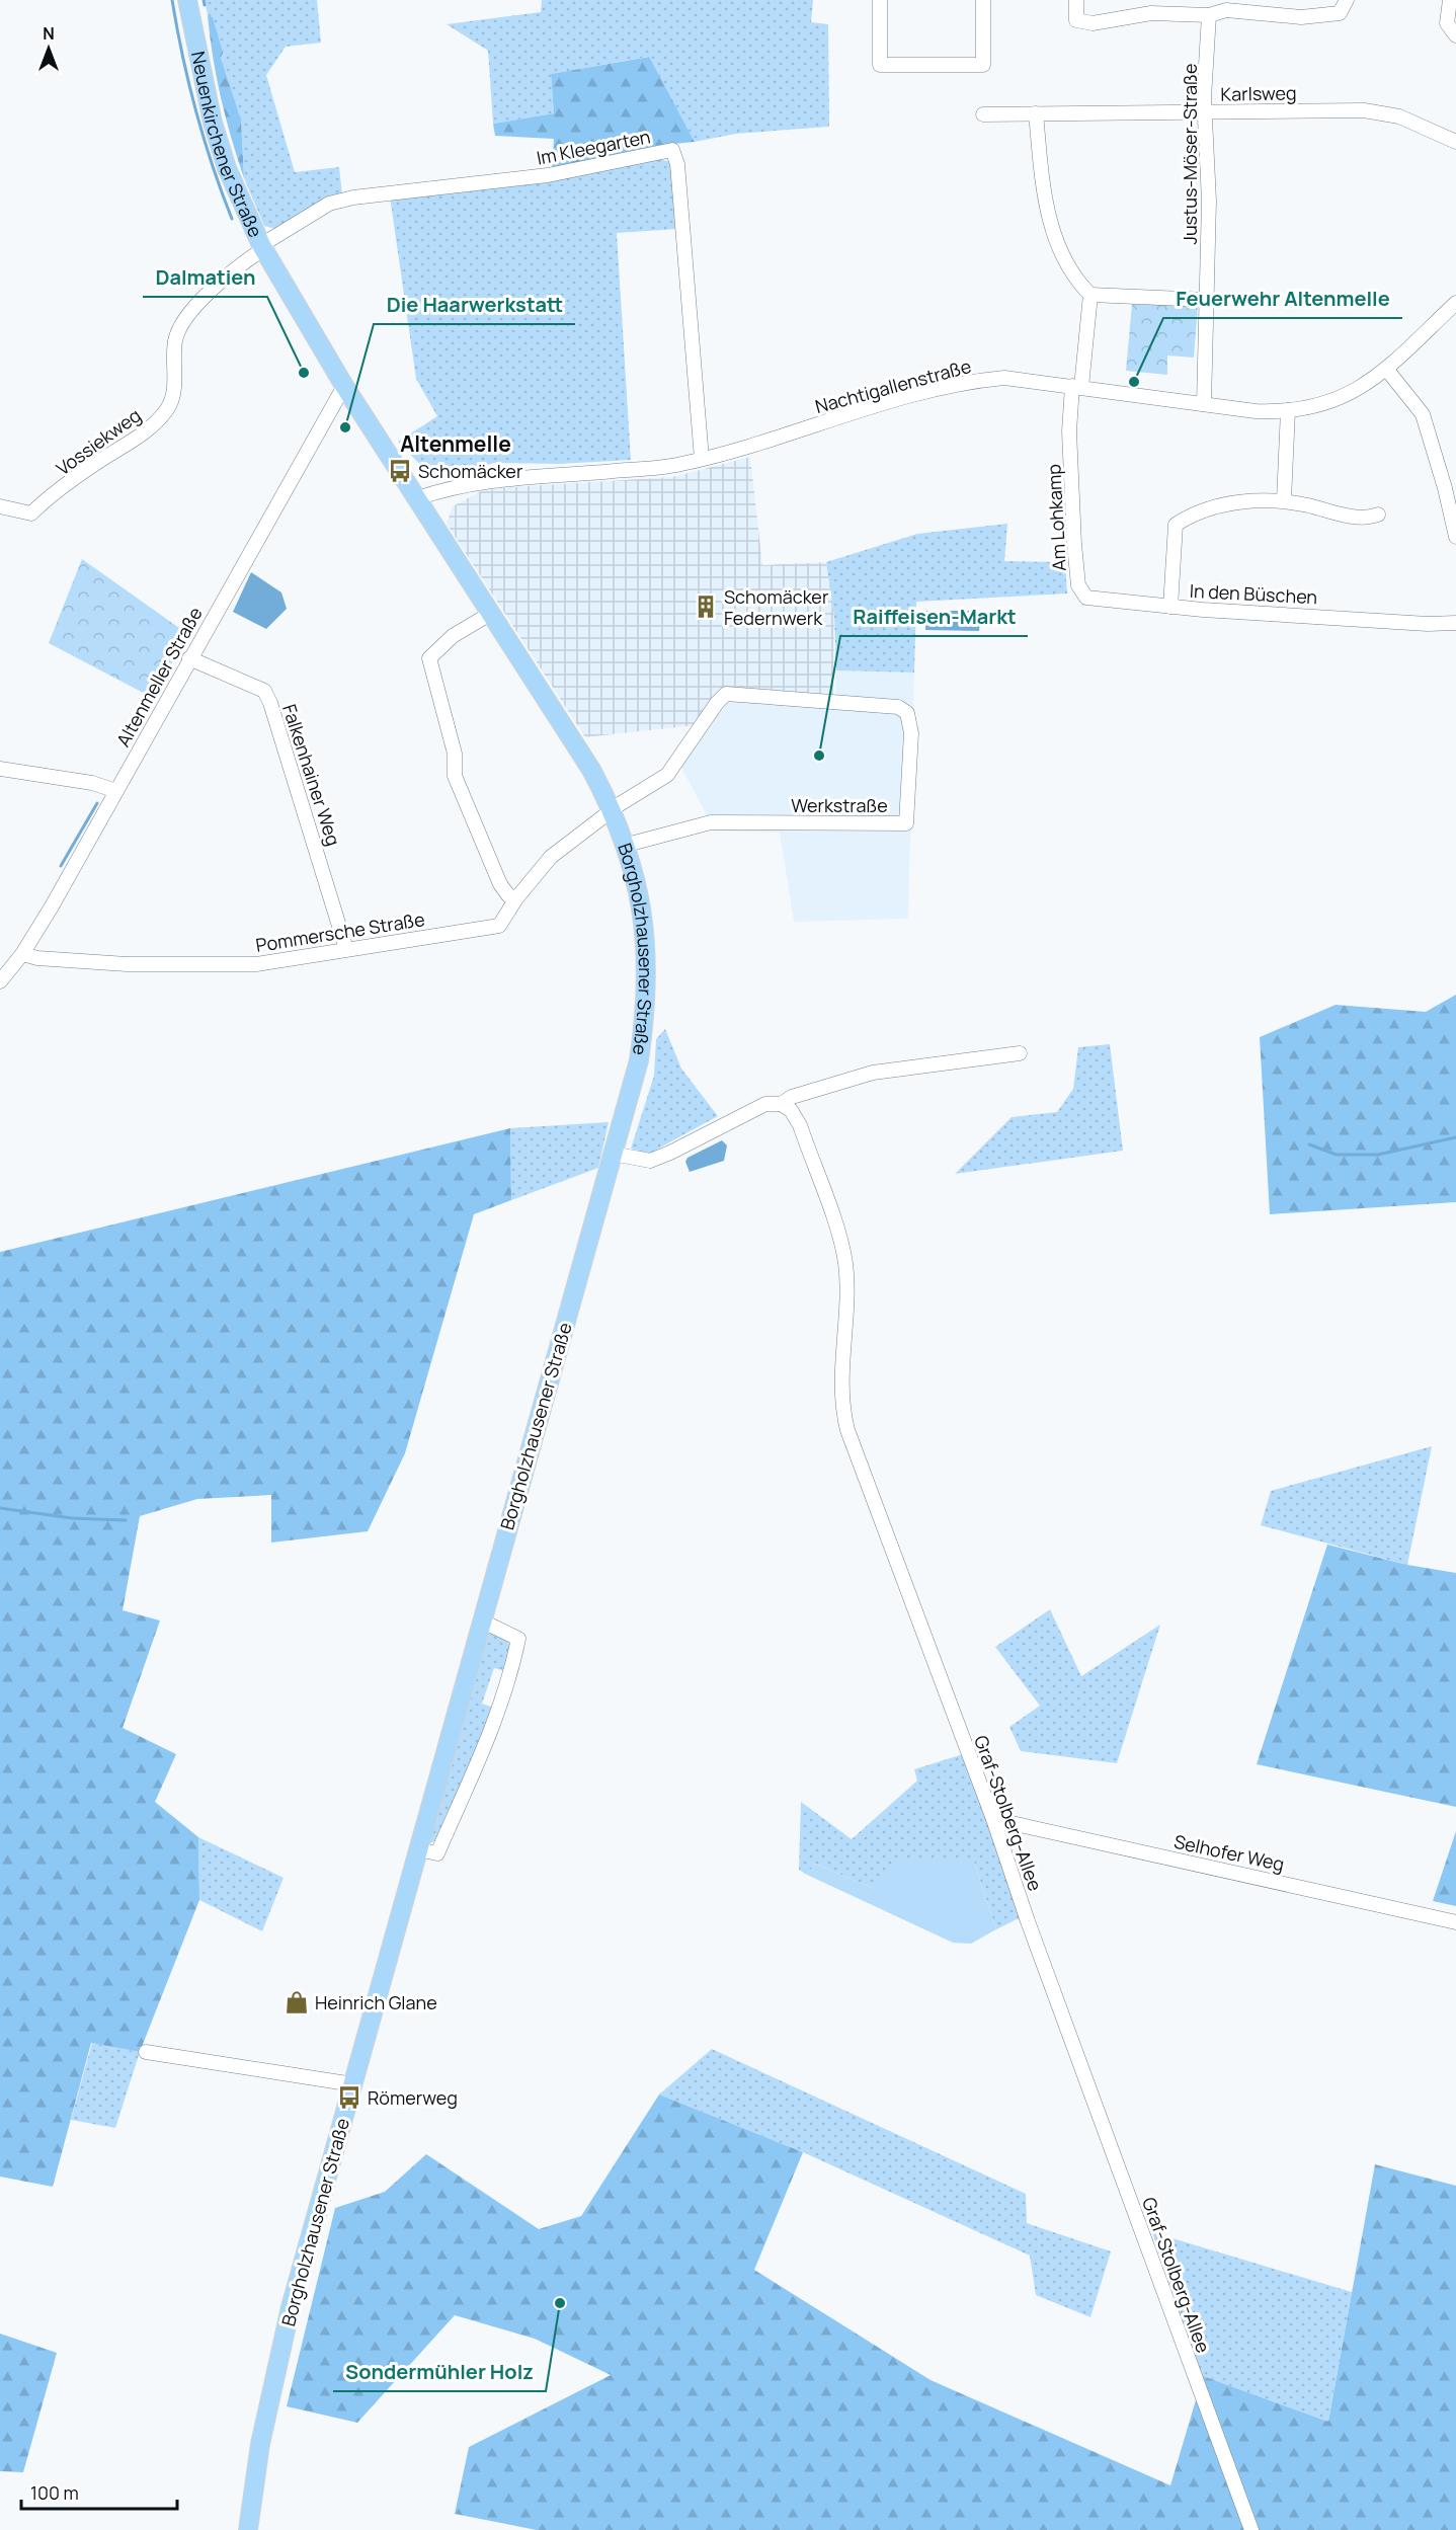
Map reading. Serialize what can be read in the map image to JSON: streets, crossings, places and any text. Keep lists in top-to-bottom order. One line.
{"streets":{"main road":["Neuenkirchener Straße","Borgholzhausener Straße"],"street":["Karlsweg","Im Kleegarten","Justus-Möser-Straße","Nachtigallenstraße","Vossiekweg","Am Lohkamp","In den Büschen","Altenmeller Straße","Falkenhainer Weg","Werkstraße","Pommersche Straße","Graf-Stolberg-Allee","Selhofer Weg"]},"crossings":[["Karlsweg","Justus-Möser-Straße"],["Neuenkirchener Straße","Im Kleegarten"],["Neuenkirchener Straße","Nachtigallenstraße"],["Neuenkirchener Straße","Vossiekweg"],["Neuenkirchener Straße","Altenmeller Straße"],["Neuenkirchener Straße","Borgholzhausener Straße"],["Im Kleegarten","Nachtigallenstraße"],["Im Kleegarten","Vossiekweg"],["Justus-Möser-Straße","Nachtigallenstraße"],["Nachtigallenstraße","Am Lohkamp"],["Nachtigallenstraße","Borgholzhausener Straße"],["Am Lohkamp","In den Büschen"],["Altenmeller Straße","Falkenhainer Weg"],["Altenmeller Straße","Pommersche Straße"],["Falkenhainer Weg","Pommersche Straße"],["Werkstraße","Pommersche Straße"],["Werkstraße","Borgholzhausener Straße"],["Pommersche Straße","Borgholzhausener Straße"],["Graf-Stolberg-Allee","Selhofer Weg"]],"districts":["Altenmelle"],"places":{"other":["Dalmatien","Feuerwehr Altenmelle","Die Haarwerkstatt","Raiffeisen-Markt","Sondermühler Holz"],"bus stop":["Schomäcker","Römerweg"],"building":["Schomäcker Federnwerk"],"shop":["Heinrich Glane"]},"scale_bar":"100 m","north":"top"}
